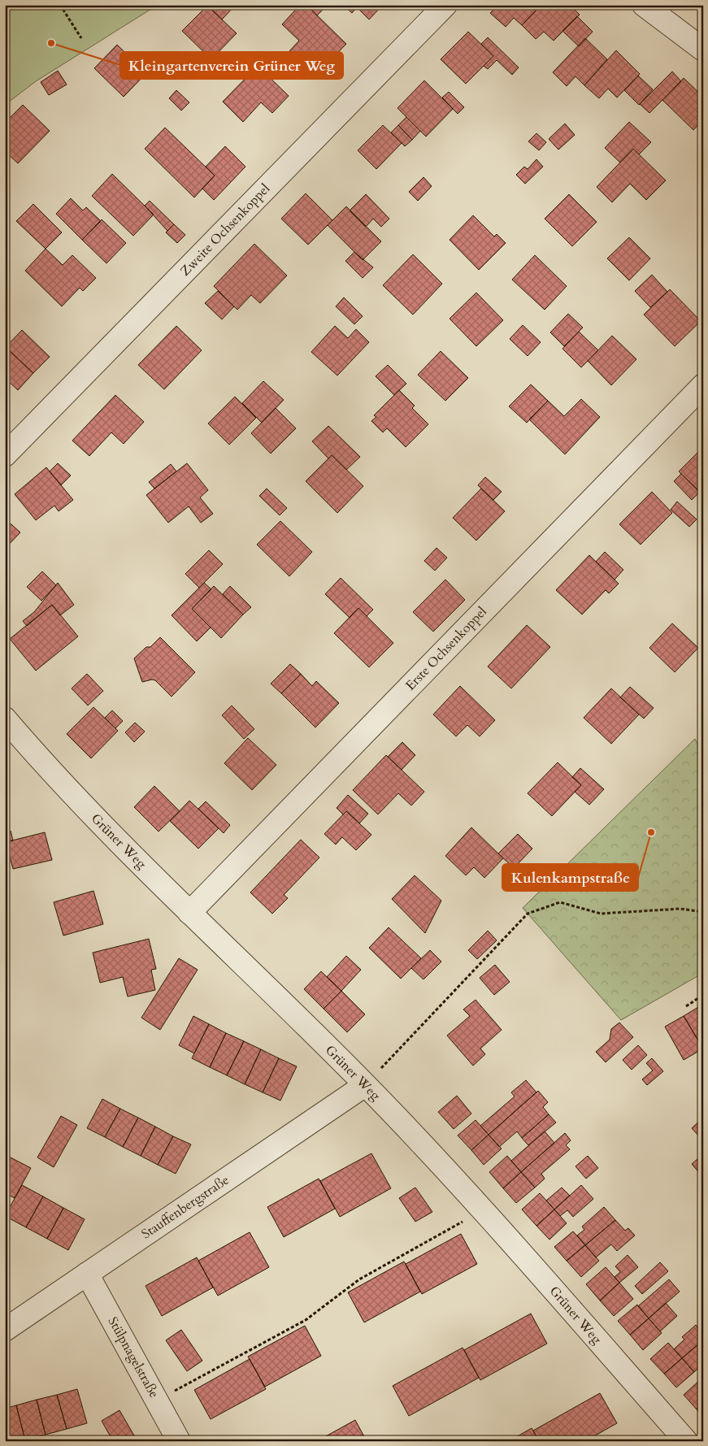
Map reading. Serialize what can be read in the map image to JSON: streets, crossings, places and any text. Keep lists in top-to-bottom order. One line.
{"streets":{"street":["Zweite Ochsenkoppel","Erste Ochsenkoppel","Grüner Weg","Stauffenbergstraße","Stülpnagelstraße"]},"crossings":[["Erste Ochsenkoppel","Grüner Weg"],["Grüner Weg","Stauffenbergstraße"],["Stauffenbergstraße","Stülpnagelstraße"]],"places":["Kleingartenverein Grüner Weg","Kulenkampstraße"]}
